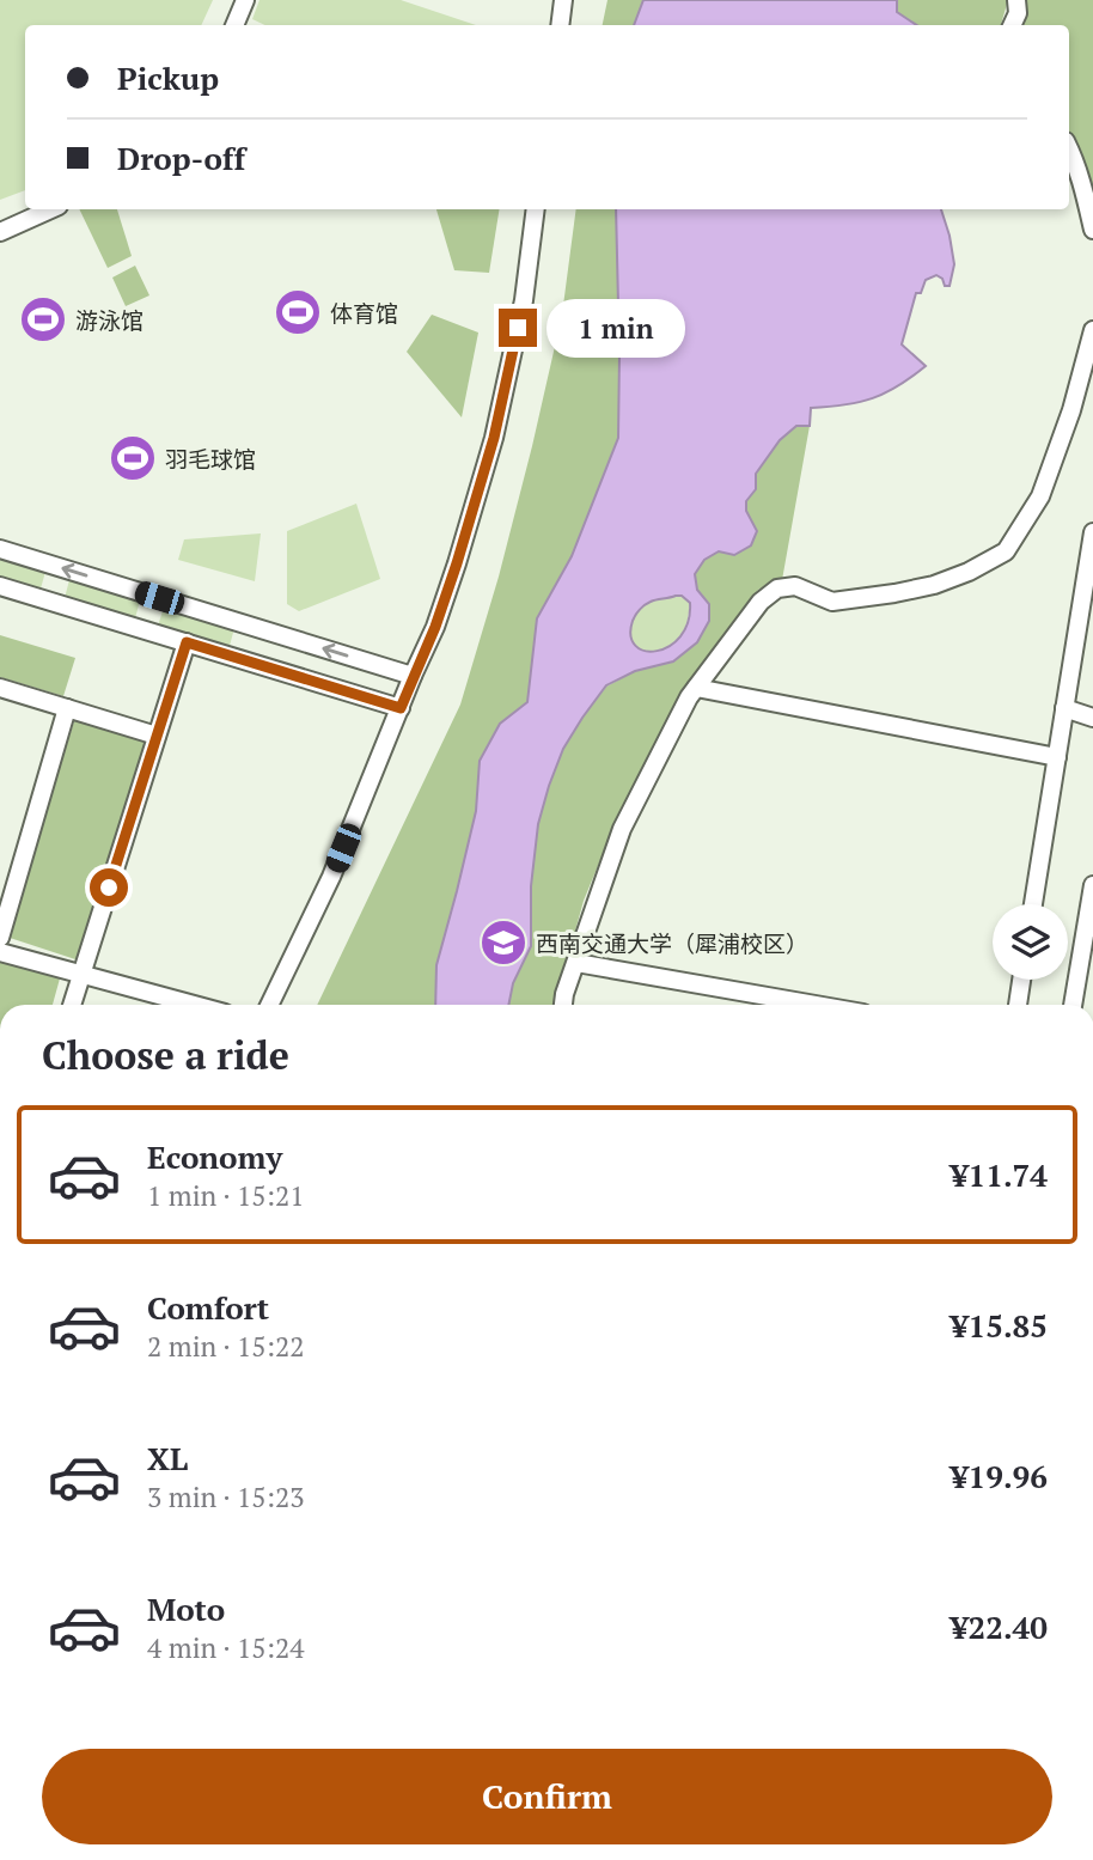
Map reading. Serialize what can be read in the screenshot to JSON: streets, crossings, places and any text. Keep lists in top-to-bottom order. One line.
{"places":{"sports":["体育馆","游泳馆","羽毛球馆"],"school or university":["西南交通大学（犀浦校区）"]},"page":{"banner":["Pickup","Drop-off"],"bubble":"1 min","heading":"Choose a ride","list":[{"name":"Economy","note":"1 min · 15:21","value":"¥11.74"},{"name":"Comfort","note":"2 min · 15:22","value":"¥15.85"},{"name":"XL","note":"3 min · 15:23","value":"¥19.96"},{"name":"Moto","note":"4 min · 15:24","value":"¥22.40"}],"buttons":"Confirm"}}
